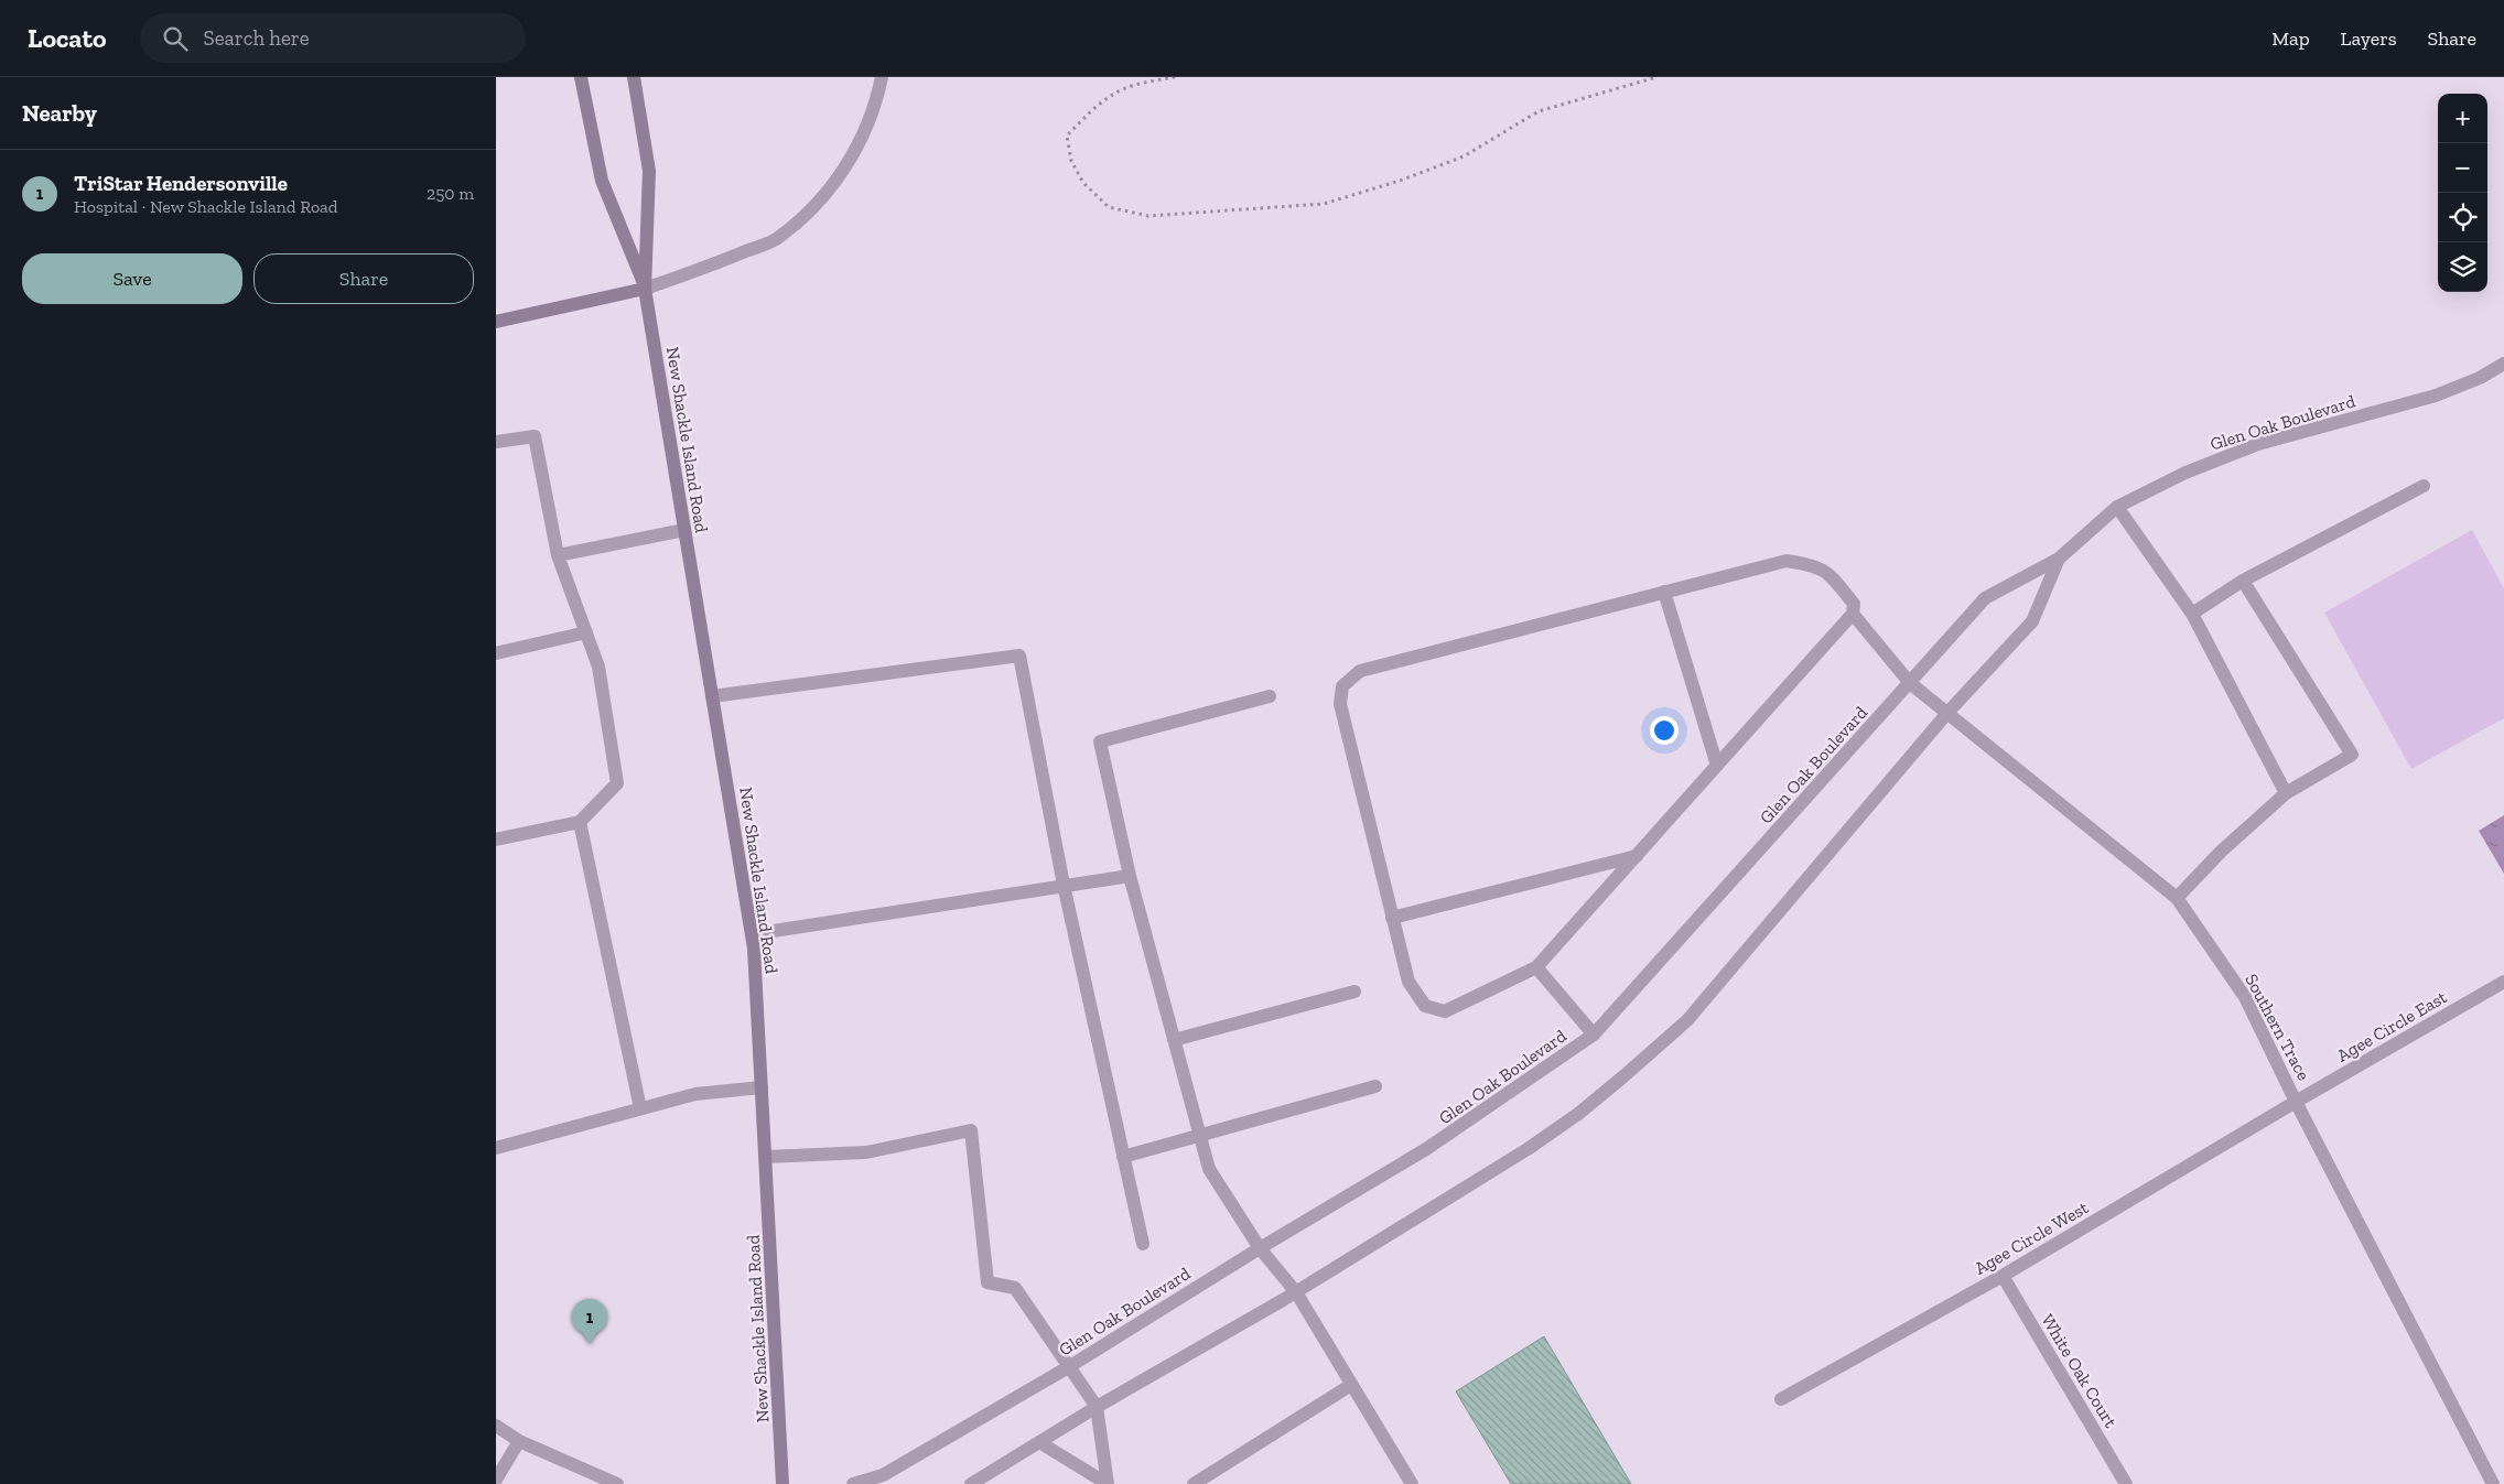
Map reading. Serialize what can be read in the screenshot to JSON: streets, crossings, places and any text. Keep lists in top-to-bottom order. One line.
{"streets":{"main road":["New Shackle Island Road"],"street":["Glen Oak Boulevard","Agee Circle East","Southern Trace","Agee Circle West","White Oak Court"]},"crossings":[["Glen Oak Boulevard","Southern Trace"],["Agee Circle East","Southern Trace"],["Agee Circle East","Agee Circle West"],["Southern Trace","Agee Circle West"],["Agee Circle West","White Oak Court"]],"page":{"header":"Locato","search":"Search here","nav":["Map","Layers","Share"],"heading":"Nearby","map_buttons":["+","−"],"list":[{"mark":"1","name":"TriStar Hendersonville","note":"Hospital · New Shackle Island Road","value":"250 m"}],"buttons":["Save","Share"],"pins":"1"}}
